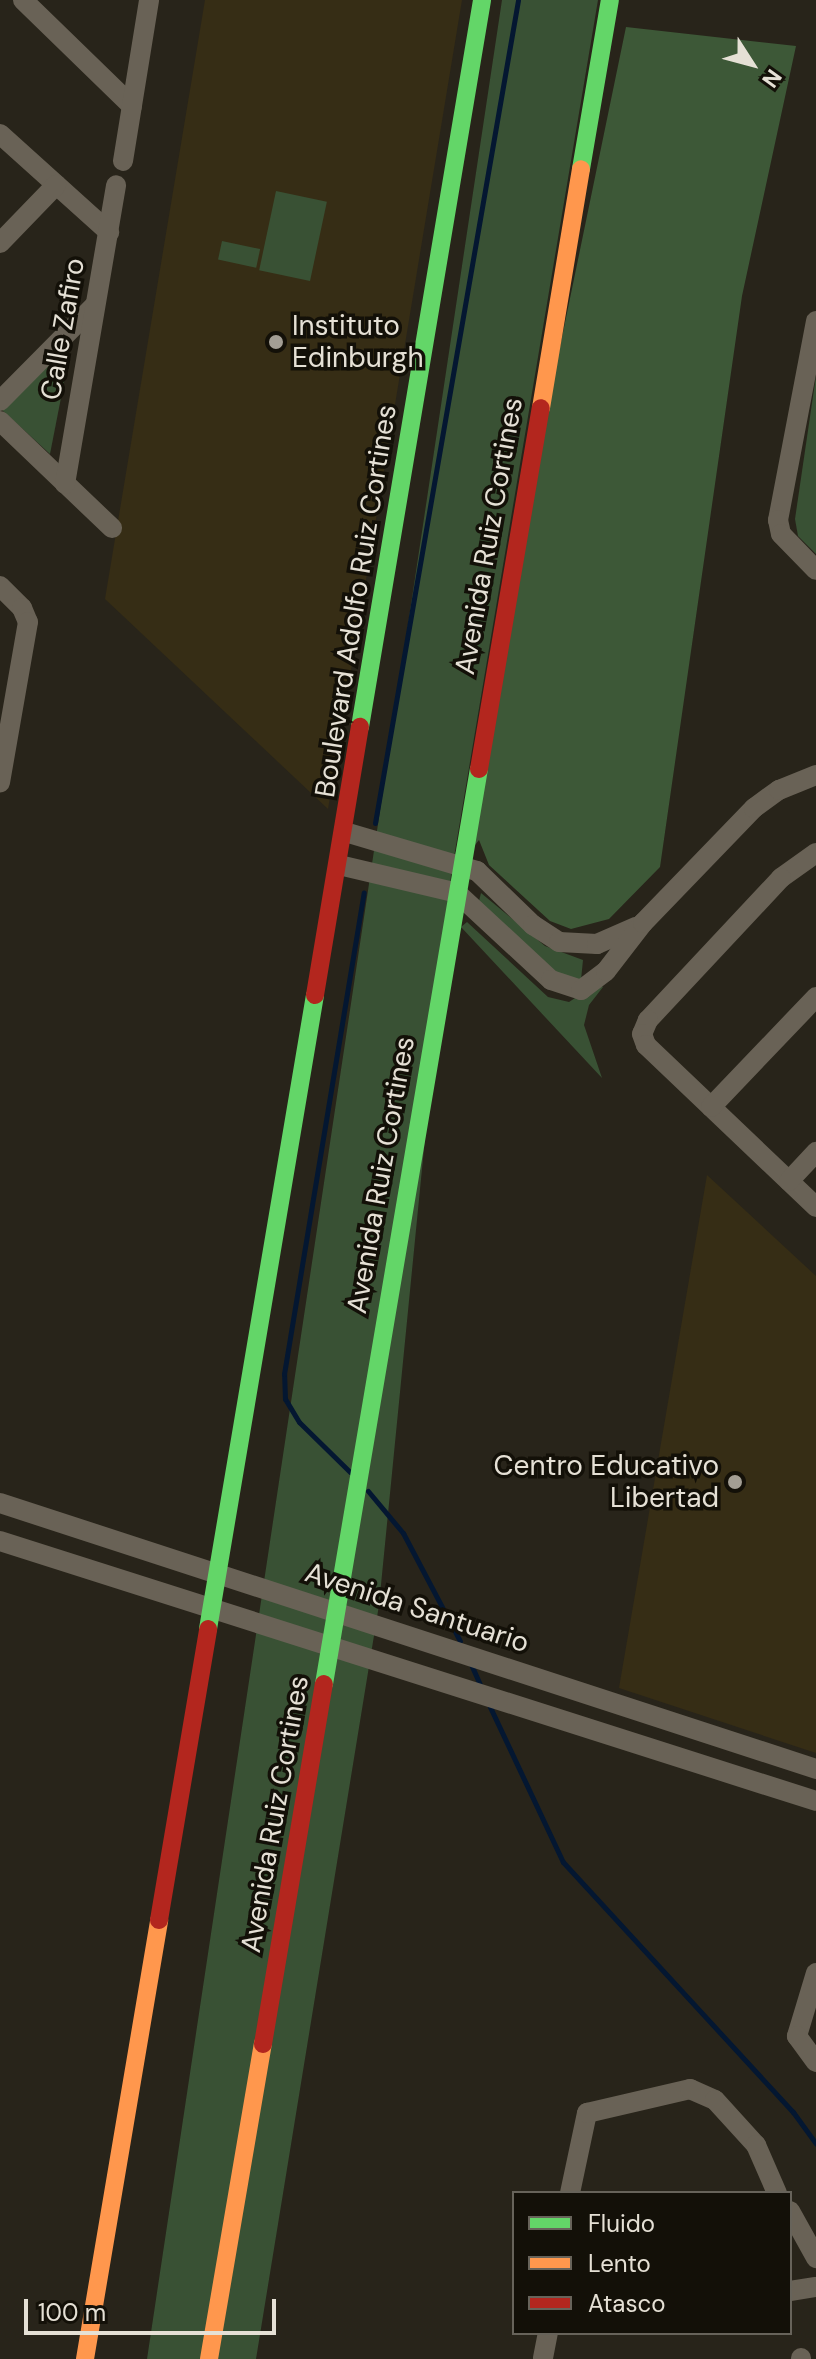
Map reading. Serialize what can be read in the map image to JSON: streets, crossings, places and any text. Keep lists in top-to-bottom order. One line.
{"streets":{"main road":["Avenida Ruiz Cortines","Boulevard Adolfo Ruiz Cortines"],"street":["Calle Zafiro","Avenida Santuario"]},"crossings":[["Avenida Ruiz Cortines","Avenida Santuario"]],"places":["Instituto Edinburgh","Centro Educativo Libertad"],"legend":["Fluido","Lento","Atasco"],"scale_bar":"100 m","north":"bottom right"}
